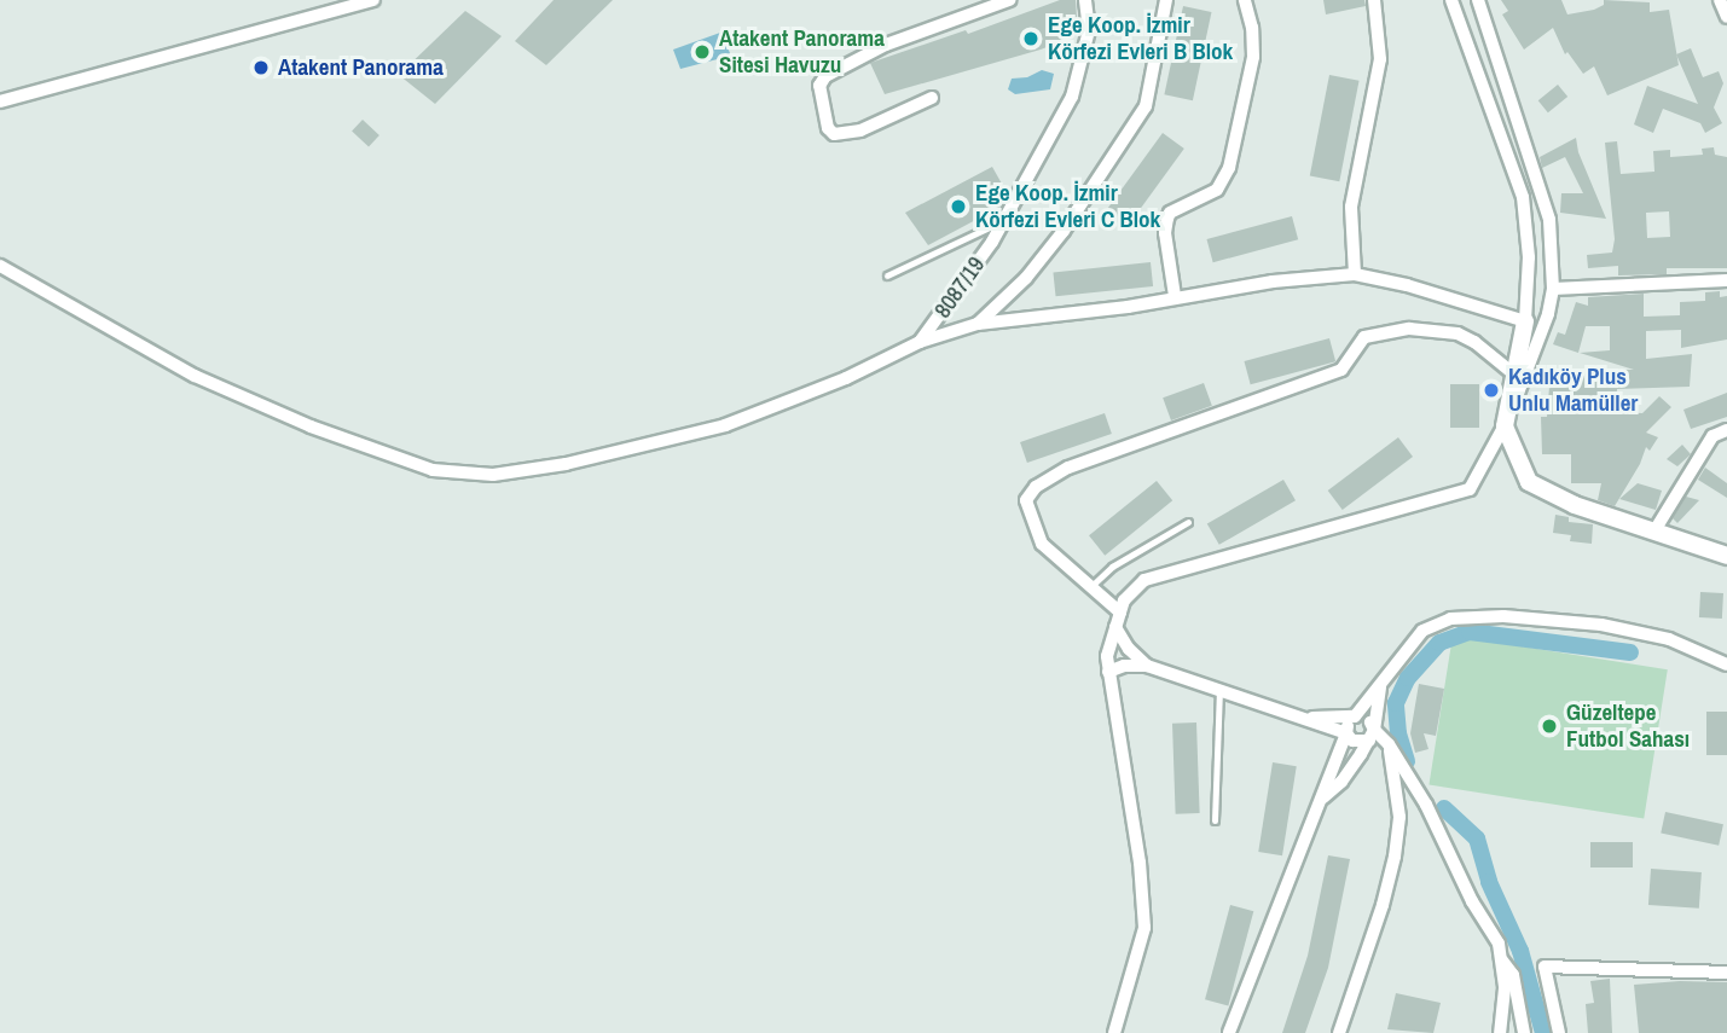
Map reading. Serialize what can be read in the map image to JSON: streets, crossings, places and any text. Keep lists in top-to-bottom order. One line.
{"streets":{"street":["8087/19"]},"places":["Ege Koop. İzmir Körfezi Evleri B Blok","Atakent Panorama Sitesi Havuzu","Atakent Panorama","Ege Koop. İzmir Körfezi Evleri C Blok","Kadıköy Plus Unlu Mamüller","Güzeltepe Futbol Sahası"]}
